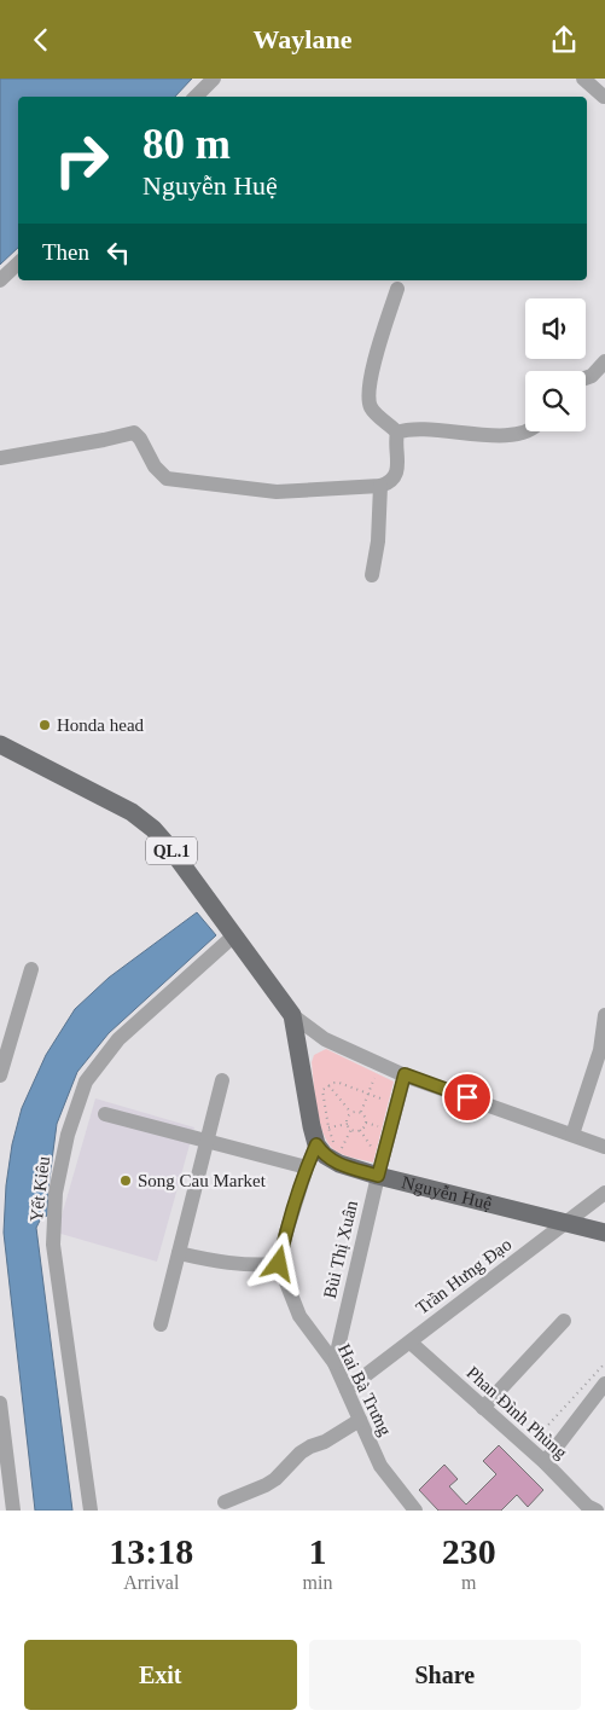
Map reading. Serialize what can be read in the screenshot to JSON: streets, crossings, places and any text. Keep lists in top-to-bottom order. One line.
{"streets":{"main road":["QL.1","Nguyễn Huệ"],"street":["Yết Kiêu","Bùi Thị Xuân","Trần Hưng Đạo","Hai Bà Trưng","Phan Đình Phùng"]},"crossings":[["QL.1","Yết Kiêu"],["QL.1","Nguyễn Huệ"],["Nguyễn Huệ","Bùi Thị Xuân"],["Nguyễn Huệ","Trần Hưng Đạo"],["Bùi Thị Xuân","Hai Bà Trưng"],["Trần Hưng Đạo","Hai Bà Trưng"],["Trần Hưng Đạo","Phan Đình Phùng"]],"places":["Honda head","Song Cau Market"],"page":{"header":"Waylane","turn":["80 m","Nguyễn Huệ"],"then":"Then","eta":["13:18","Arrival","1","min","230","m"],"buttons":["Exit","Share"]}}
